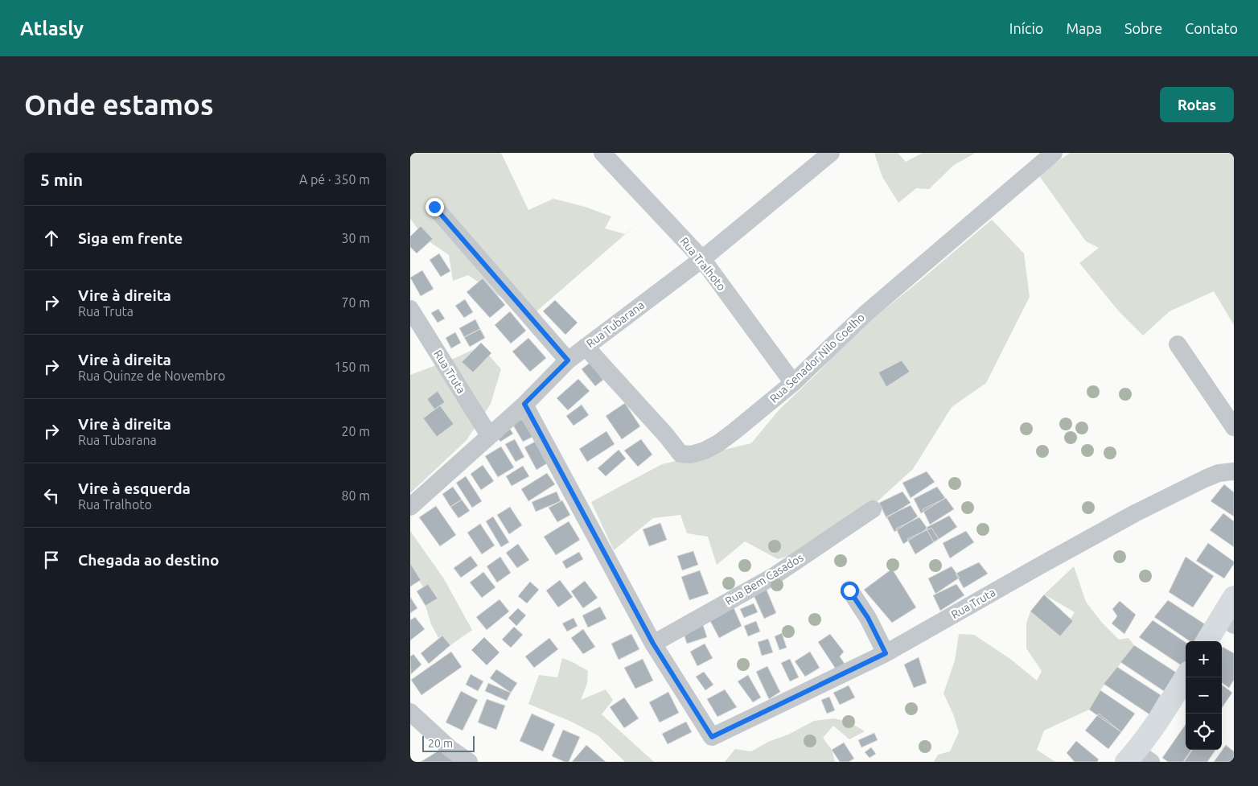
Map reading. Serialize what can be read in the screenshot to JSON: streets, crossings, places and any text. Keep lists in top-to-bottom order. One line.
{"streets":{"street":["Rua Tralhoto","Rua Tubarana","Rua Senador Nilo Coelho","Rua Truta","Rua Bem Casados"]},"crossings":[["Rua Tralhoto","Rua Tubarana"],["Rua Tralhoto","Rua Senador Nilo Coelho"],["Rua Tubarana","Rua Senador Nilo Coelho"],["Rua Tubarana","Rua Truta"],["Rua Truta","Rua Bem Casados"]],"scale_bar":"20 m","page":{"header":"Atlasly","nav":["Início","Mapa","Sobre","Contato"],"buttons":"Rotas","title":"Onde estamos","heading":["5 min","A pé · 350 m"],"list":[["Siga em frente","30 m"],["Vire à direita","Rua Truta","70 m"],["Vire à direita","Rua Quinze de Novembro","150 m"],["Vire à direita","Rua Tubarana","20 m"],["Vire à esquerda","Rua Tralhoto","80 m"],"Chegada ao destino"],"map_buttons":["+","−"],"scale":"20 m"}}
